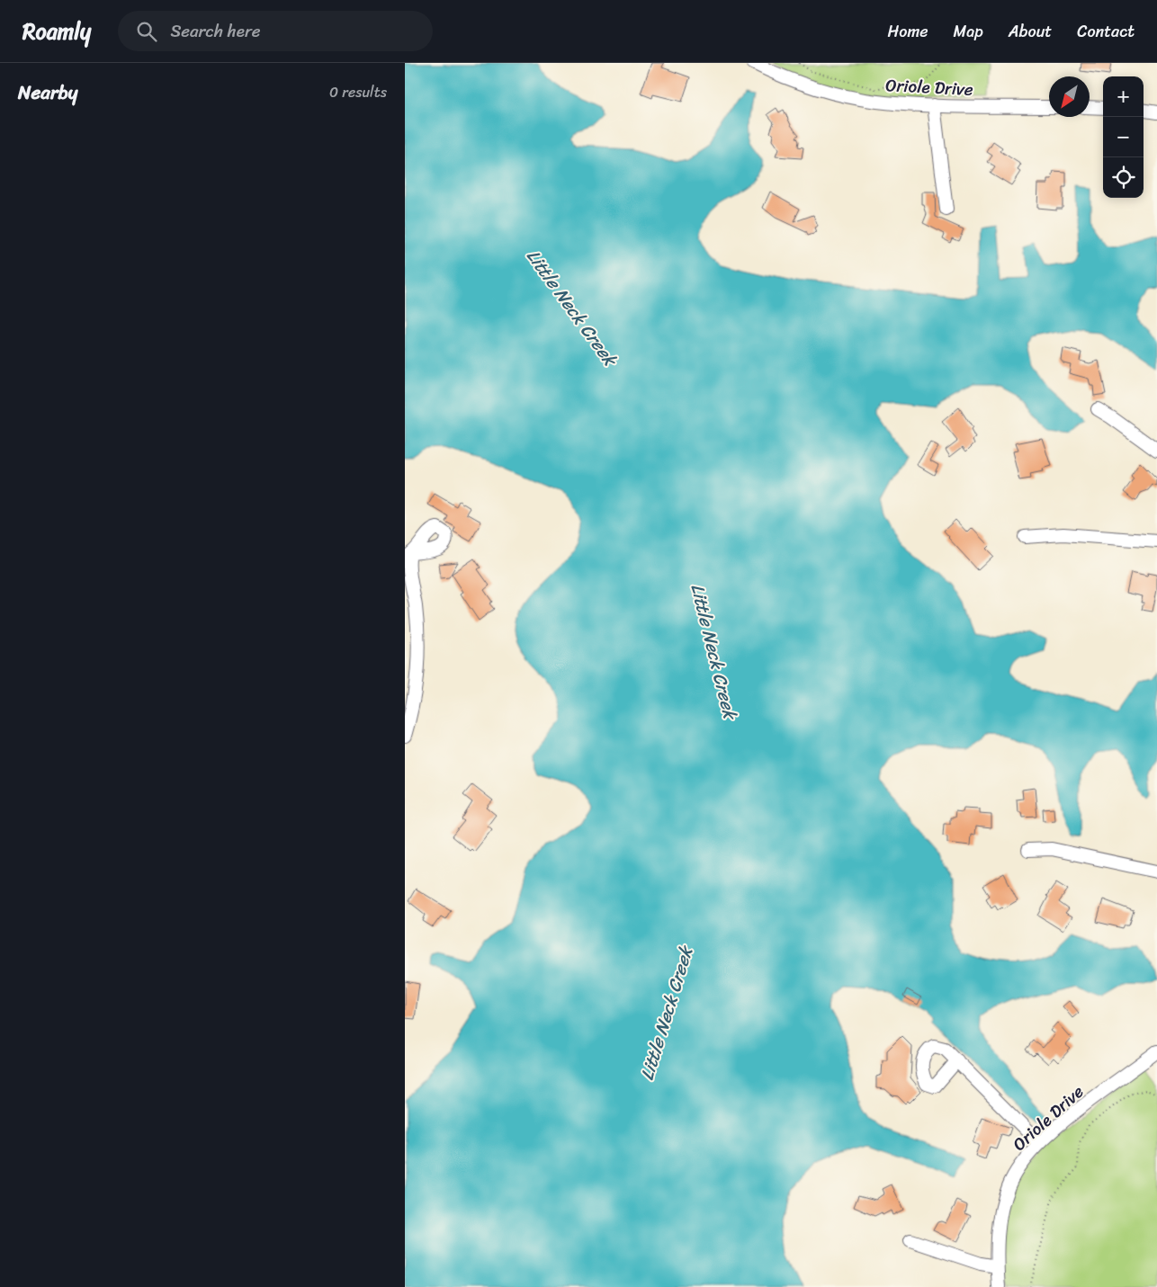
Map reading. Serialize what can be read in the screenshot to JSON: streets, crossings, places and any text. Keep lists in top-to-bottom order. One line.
{"streets":{"street":["Oriole Drive"]},"water":["Little Neck Creek"],"north":"bottom left","page":{"header":"Roamly","search":"Search here","nav":["Home","Map","About","Contact"],"heading":["Nearby","0 results"],"map_buttons":["+","−"]}}
